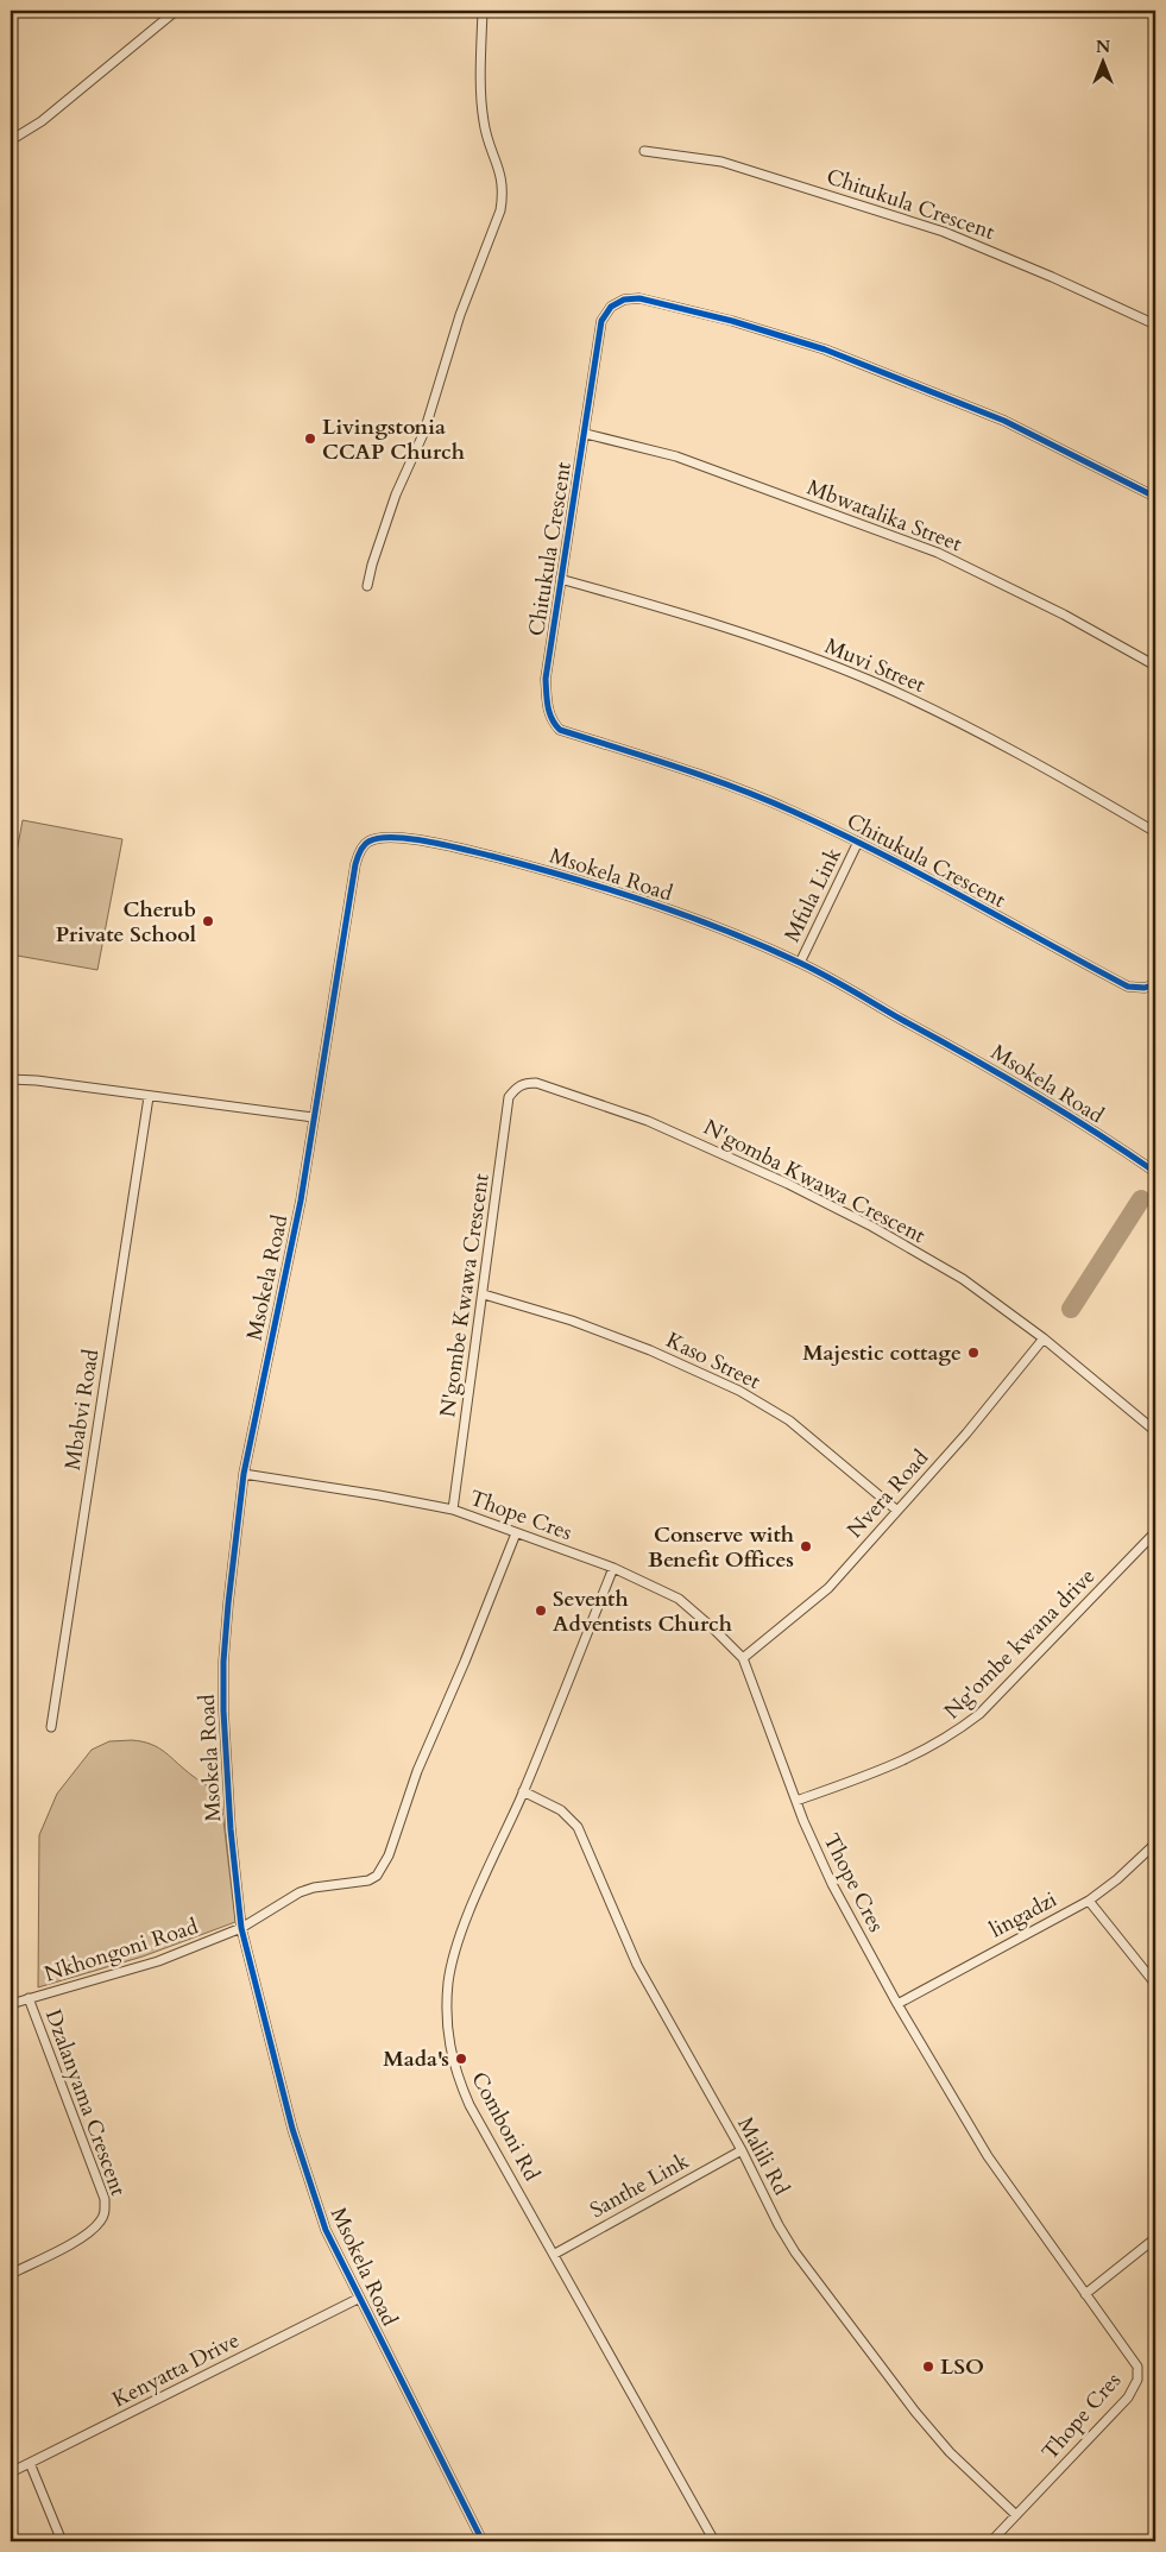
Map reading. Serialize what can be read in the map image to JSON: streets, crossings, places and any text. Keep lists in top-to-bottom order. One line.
{"streets":{"street":["Chitukula Crescent","Mbwatalika Street","Muvi Street","Msokela Road","Mfula Link","N'gomba Kwawa Crescent","N'gombe Kwawa Crescent","Kaso Street","Mbabvi Road","Nvera Road","Thope Cres","Ng'ombe kwana drive","lingadzi","Nkhongoni Road","Dzalanyama Crescent","Comboni Rd","Malili Rd","Santhe Link","Kenyatta Drive"]},"crossings":[["Chitukula Crescent","Mbwatalika Street"],["Chitukula Crescent","Muvi Street"],["Chitukula Crescent","Mfula Link"],["Msokela Road","Mfula Link"],["Msokela Road","Thope Cres"],["Msokela Road","Nkhongoni Road"],["Msokela Road","Kenyatta Drive"],["N'gomba Kwawa Crescent","N'gombe Kwawa Crescent"],["N'gomba Kwawa Crescent","Nvera Road"],["N'gombe Kwawa Crescent","Kaso Street"],["N'gombe Kwawa Crescent","Thope Cres"],["Kaso Street","Nvera Road"],["Nvera Road","Thope Cres"],["Thope Cres","Ng'ombe kwana drive"],["Thope Cres","lingadzi"],["Thope Cres","Nkhongoni Road"],["Thope Cres","Comboni Rd"],["Thope Cres","Malili Rd"],["Nkhongoni Road","Dzalanyama Crescent"],["Comboni Rd","Malili Rd"],["Comboni Rd","Santhe Link"],["Malili Rd","Santhe Link"]],"places":["Livingstonia CCAP Church","Cherub Private School","Majestic cottage","Conserve with Benefit Offices","Seventh Adventists Church","Mada's","LSO"],"north":"top"}
